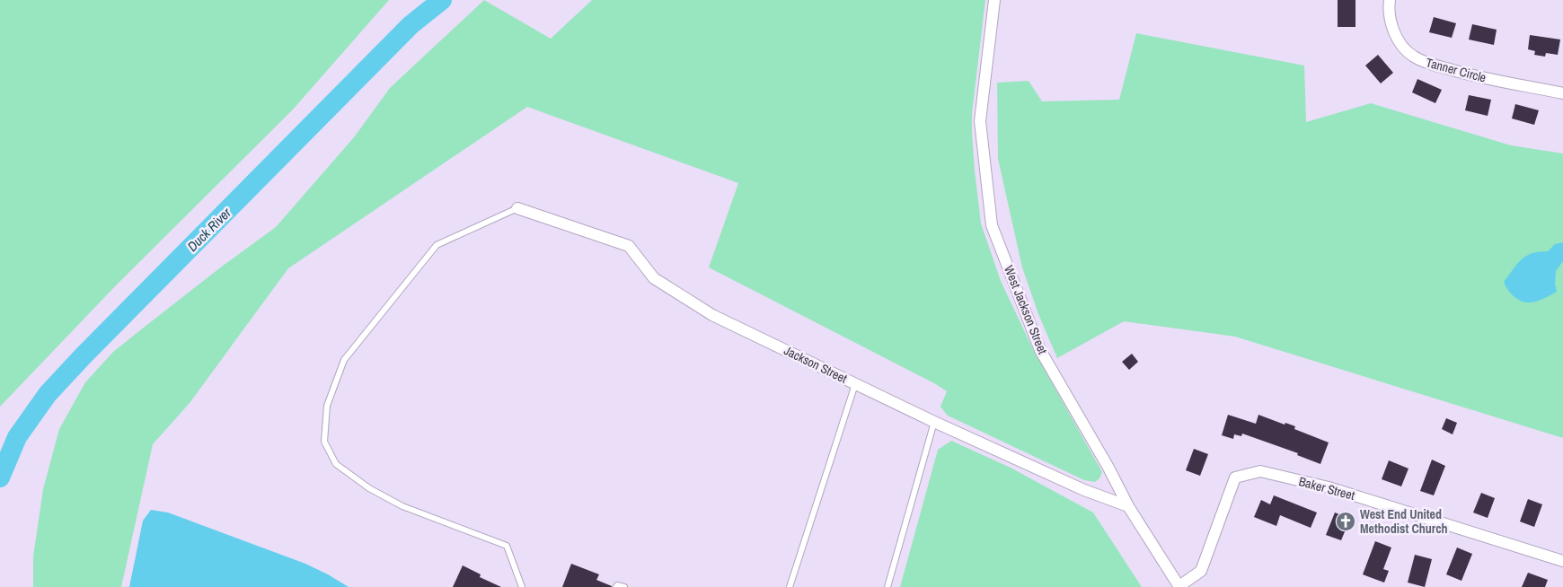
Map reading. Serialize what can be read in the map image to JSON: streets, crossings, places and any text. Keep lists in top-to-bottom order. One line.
{"streets":{"street":["Tanner Circle","West Jackson Street","Jackson Street","Baker Street"]},"crossings":[["West Jackson Street","Jackson Street"],["West Jackson Street","Baker Street"]],"water":["Duck River"],"places":{"church":["West End United Methodist Church"]}}
